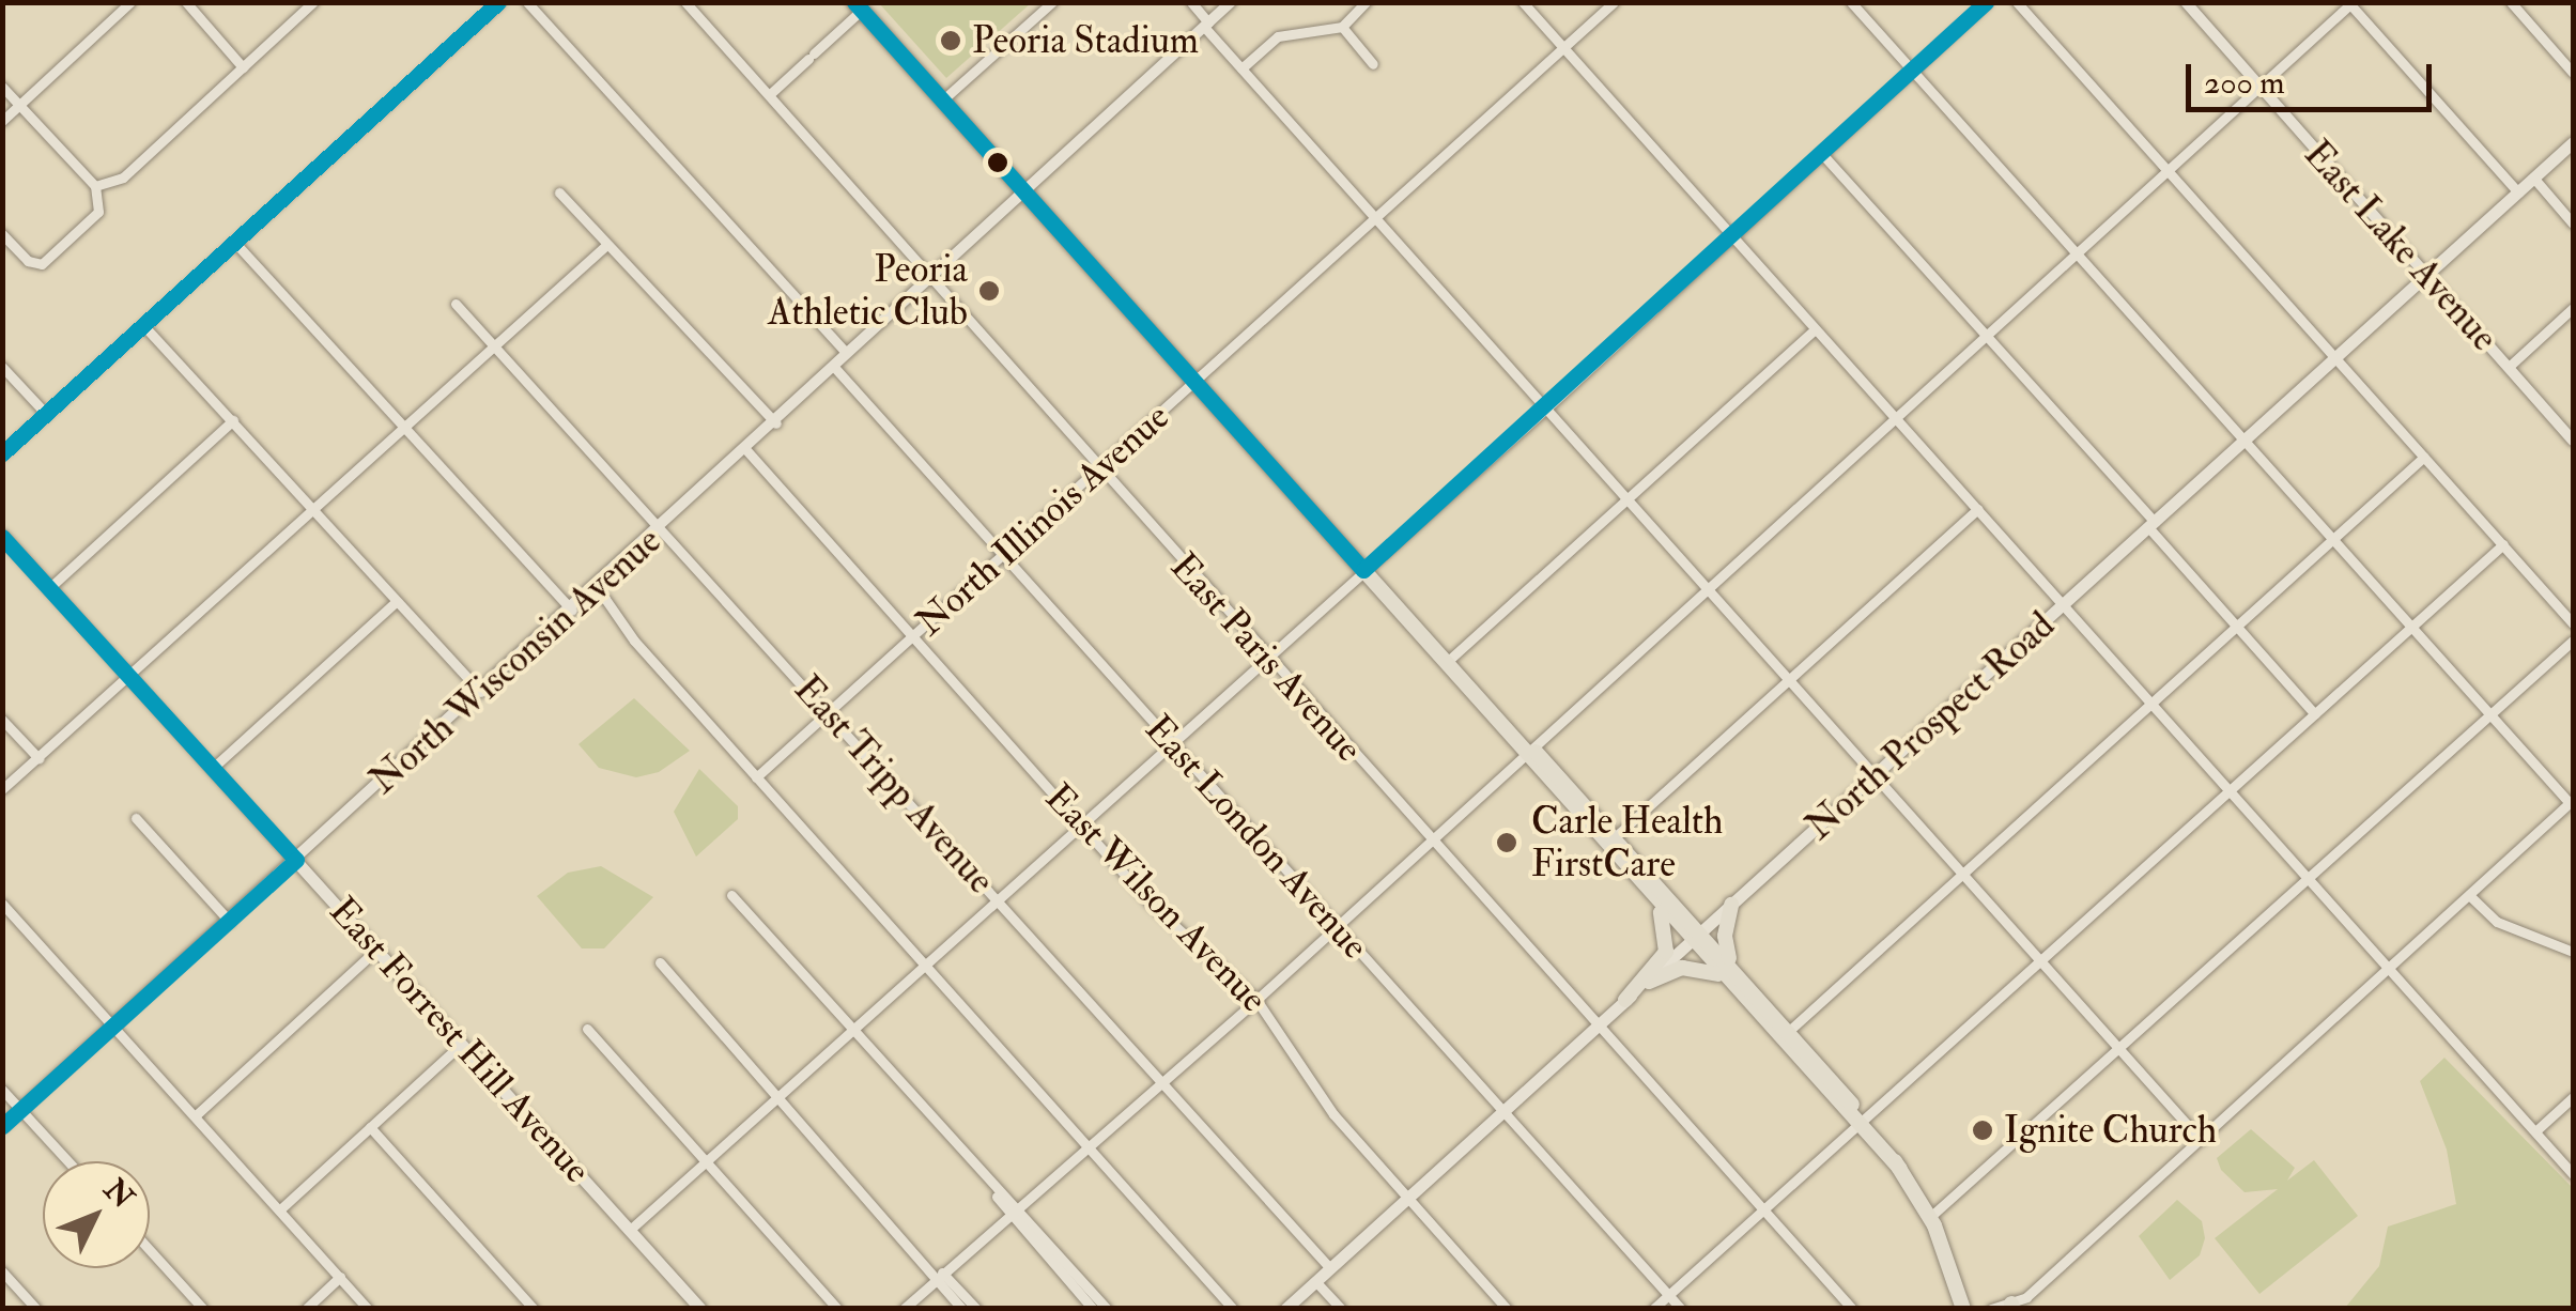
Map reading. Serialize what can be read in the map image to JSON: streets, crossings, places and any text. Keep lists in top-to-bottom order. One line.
{"streets":{"main road":["North Prospect Road","East Forrest Hill Avenue"],"street":["East Lake Avenue","North Illinois Avenue","East Paris Avenue","North Wisconsin Avenue","East Tripp Avenue","East London Avenue","East Wilson Avenue"]},"crossings":[["East Lake Avenue","North Prospect Road"],["North Illinois Avenue","East Paris Avenue"],["North Illinois Avenue","East Tripp Avenue"],["North Illinois Avenue","East London Avenue"],["North Illinois Avenue","East Wilson Avenue"],["East Paris Avenue","North Wisconsin Avenue"],["East Paris Avenue","North Prospect Road"],["North Wisconsin Avenue","East Tripp Avenue"],["North Wisconsin Avenue","East London Avenue"],["North Wisconsin Avenue","East Wilson Avenue"],["North Wisconsin Avenue","East Forrest Hill Avenue"],["North Prospect Road","East Tripp Avenue"],["North Prospect Road","East London Avenue"],["North Prospect Road","East Wilson Avenue"]],"places":["Peoria Stadium","Peoria Athletic Club","Carle Health FirstCare","Ignite Church"],"scale_bar":"200 m","north":"top right"}
